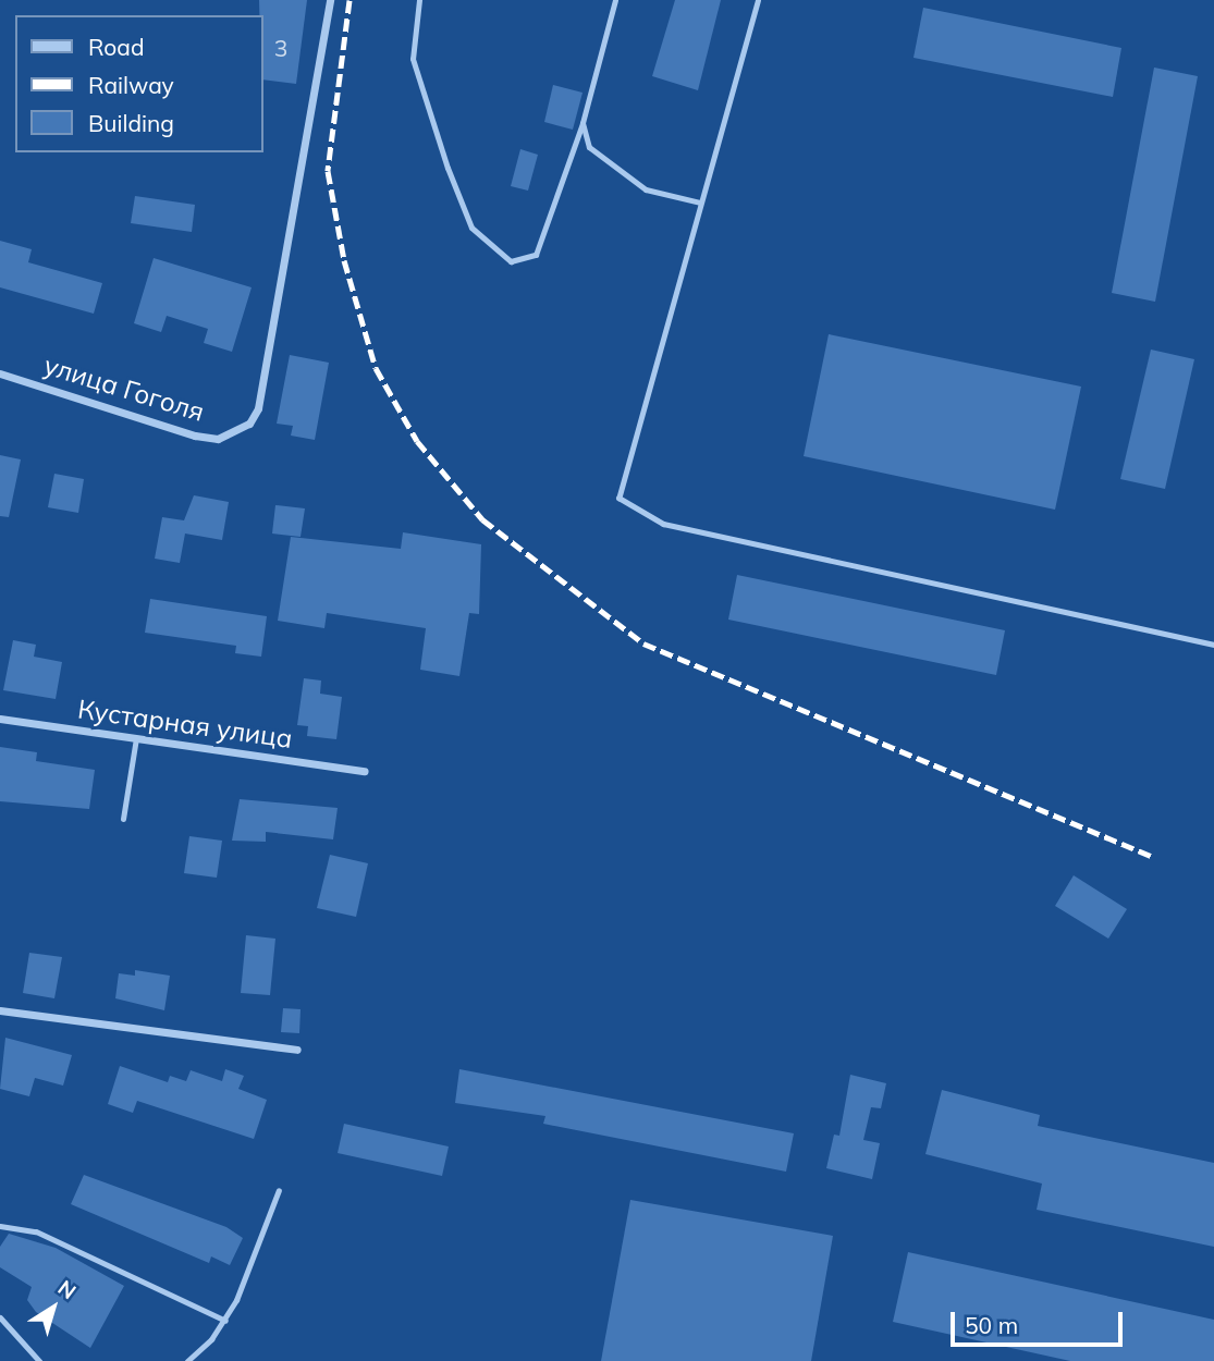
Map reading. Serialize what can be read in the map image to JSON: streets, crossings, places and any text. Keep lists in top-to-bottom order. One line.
{"streets":{"street":["улица Гоголя","Кустарная улица"]},"house_numbers":["3"],"legend":["Road","Railway","Building"],"scale_bar":"50 m","north":"top right"}
